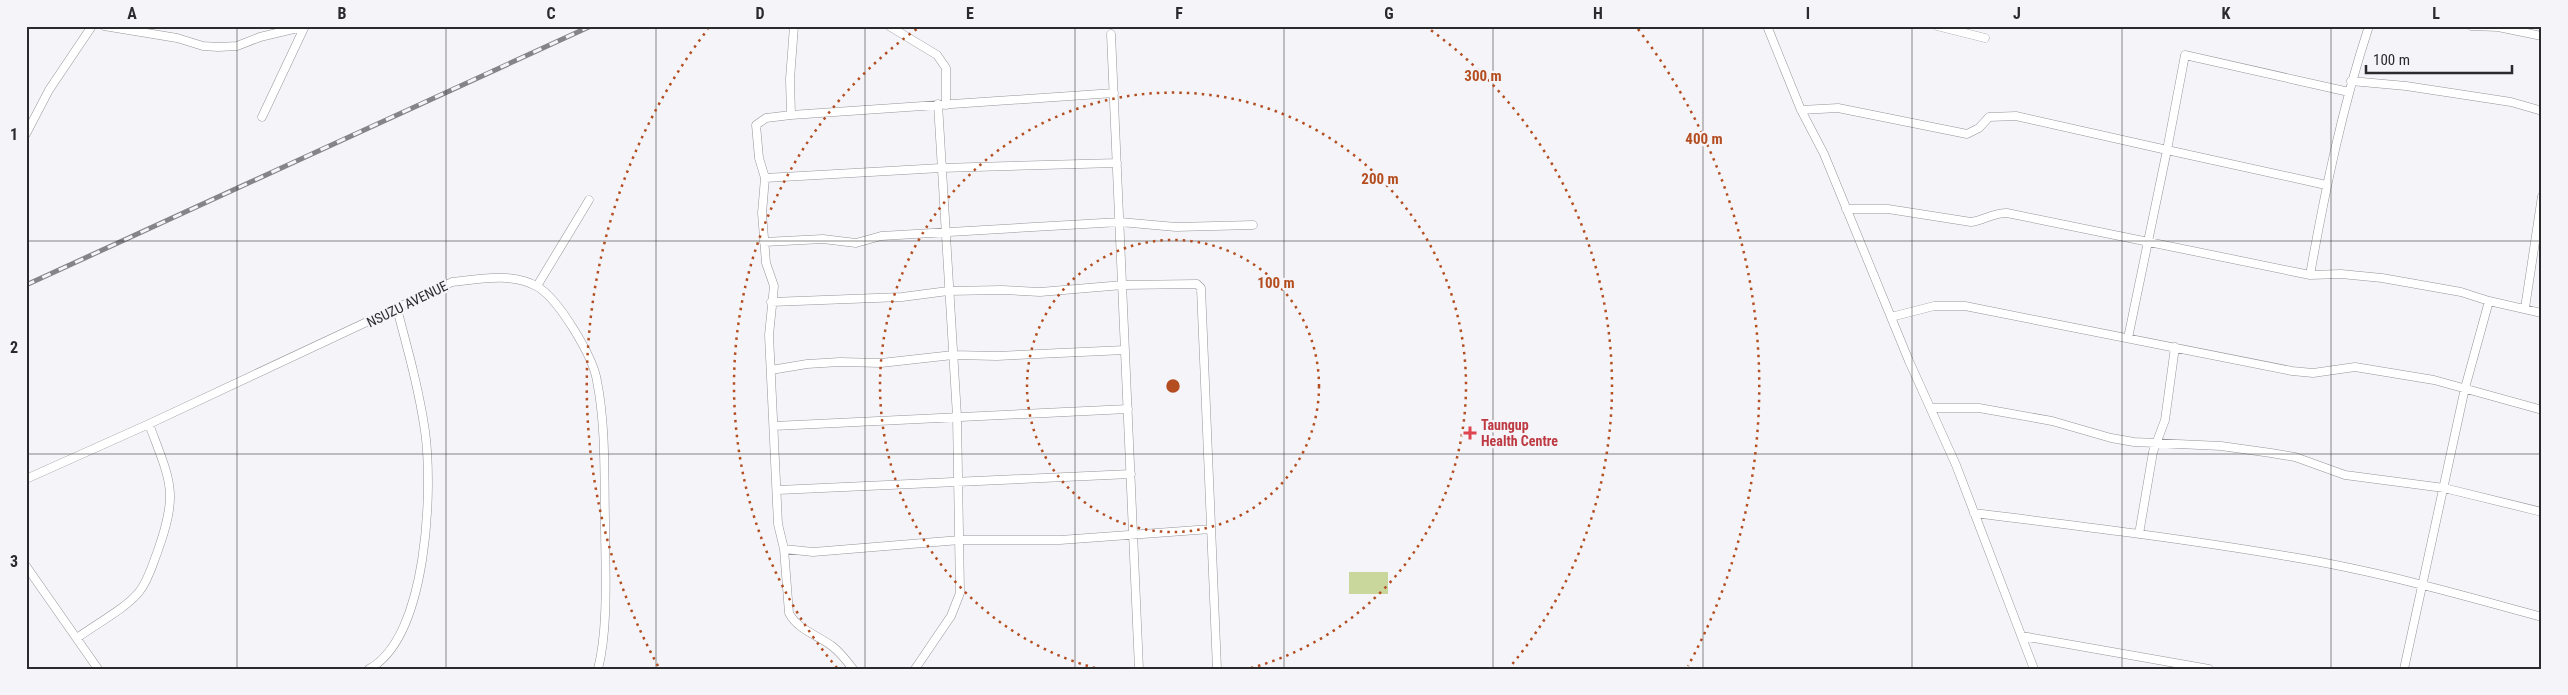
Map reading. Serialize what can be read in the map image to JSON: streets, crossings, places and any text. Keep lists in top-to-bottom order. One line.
{"streets":{"street":["NSUZU AVENUE"]},"places":{"health":["Taungup Health Centre"]},"scale_bar":"100 m","grid":{"columns":["A","B","C","D","E","F","G","H","I","J","K","L"],"rows":["1","2","3"]},"rings":["300 m","400 m","200 m","100 m"]}
